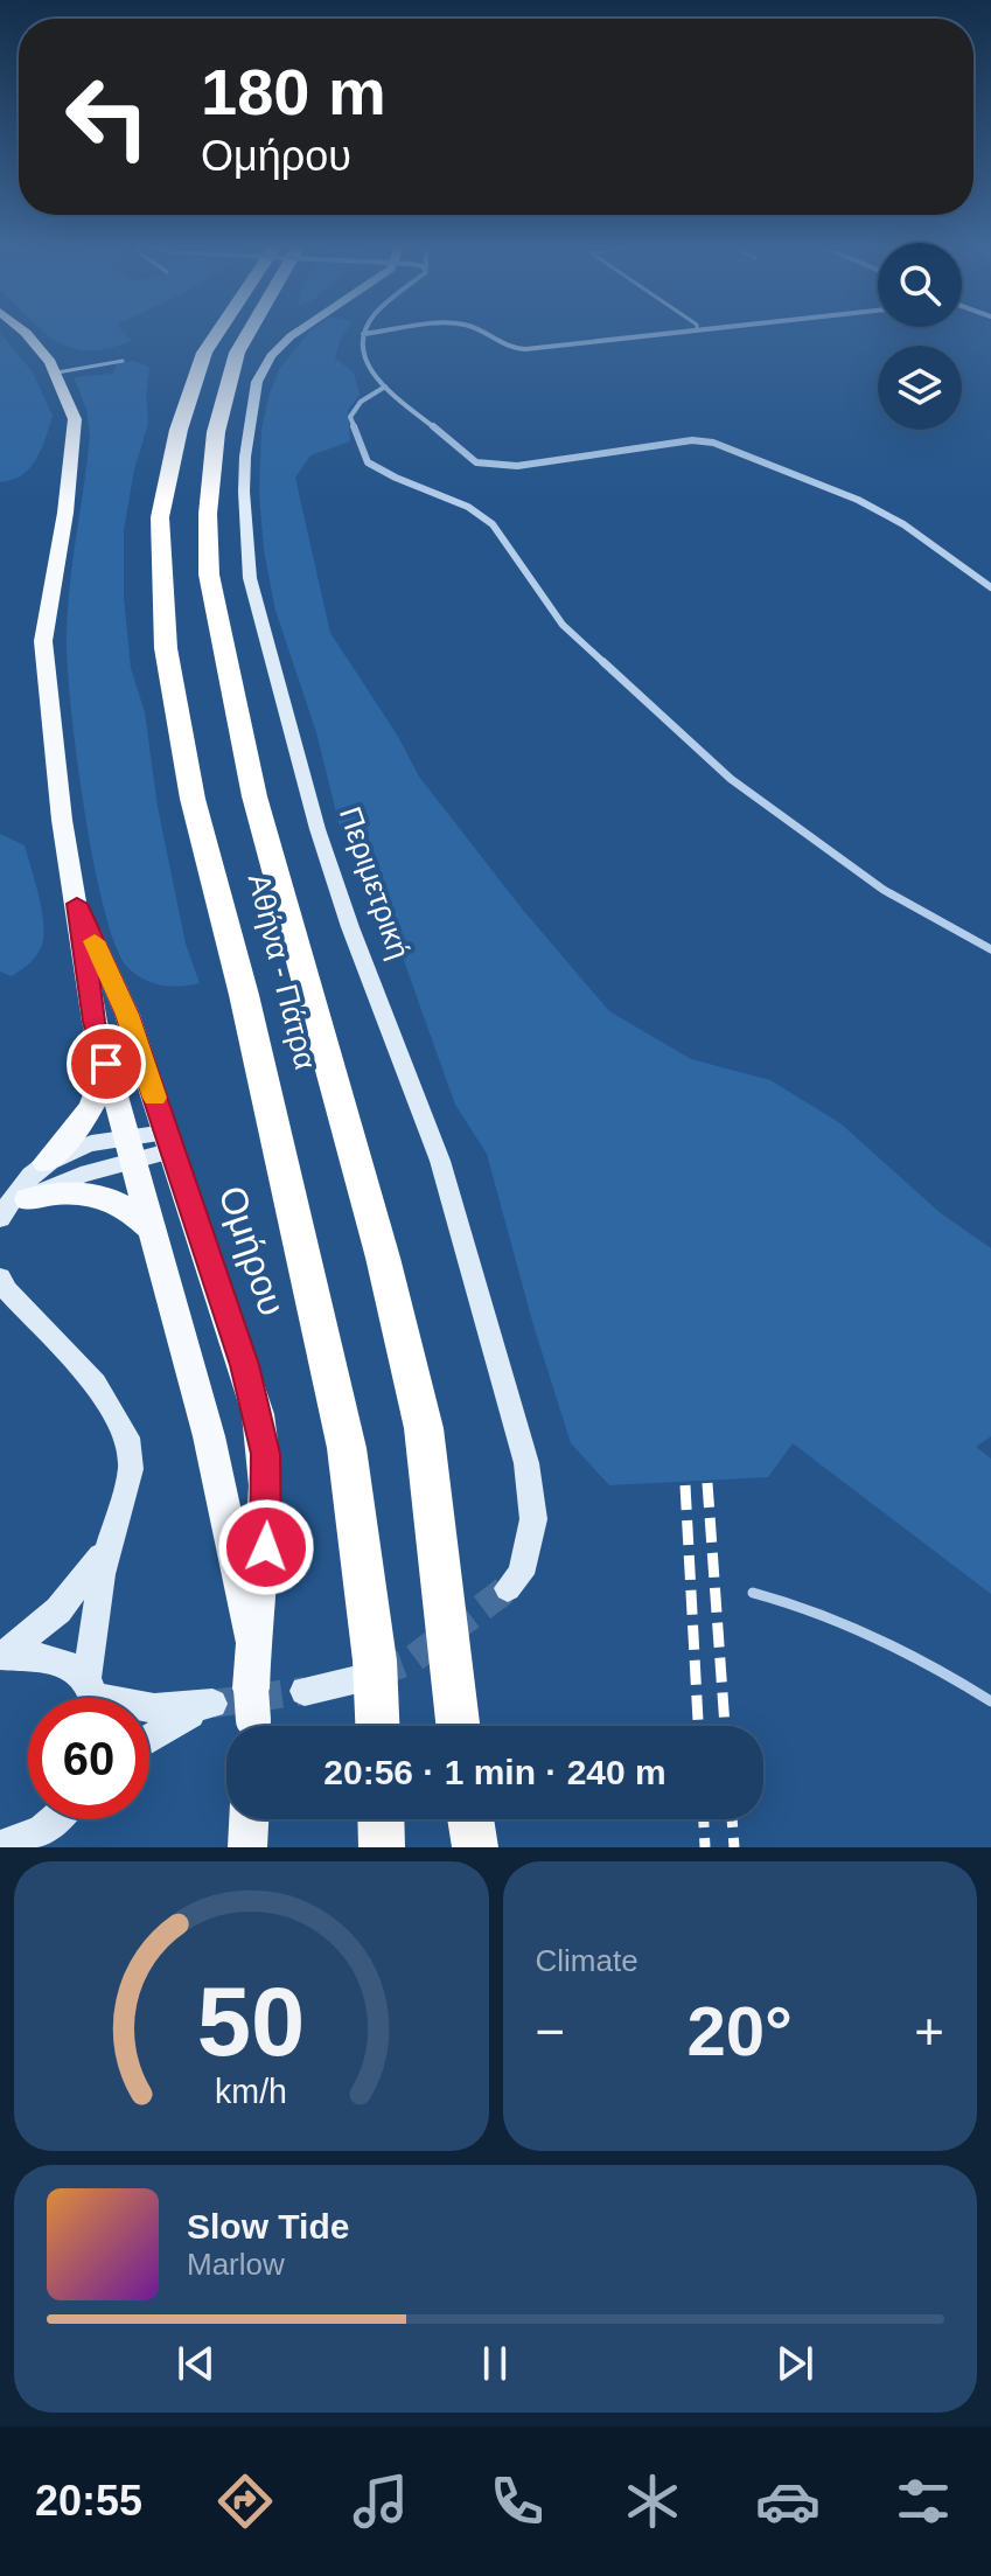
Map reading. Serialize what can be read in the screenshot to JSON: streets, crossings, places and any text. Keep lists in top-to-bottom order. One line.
{"streets":{"highway":["Αθήνα - Πάτρα"],"main road":["Ομήρου"],"street":["Περιμετρική"]},"page":{"turn":["180 m","Ομήρου"],"limit":"60","trip":"20:56 · 1 min · 240 m","tile":"Climate","heat":["−","20°","+"],"song":["Slow Tide","Marlow"],"tabs":"20:55","gauge":["50","km/h"]}}
